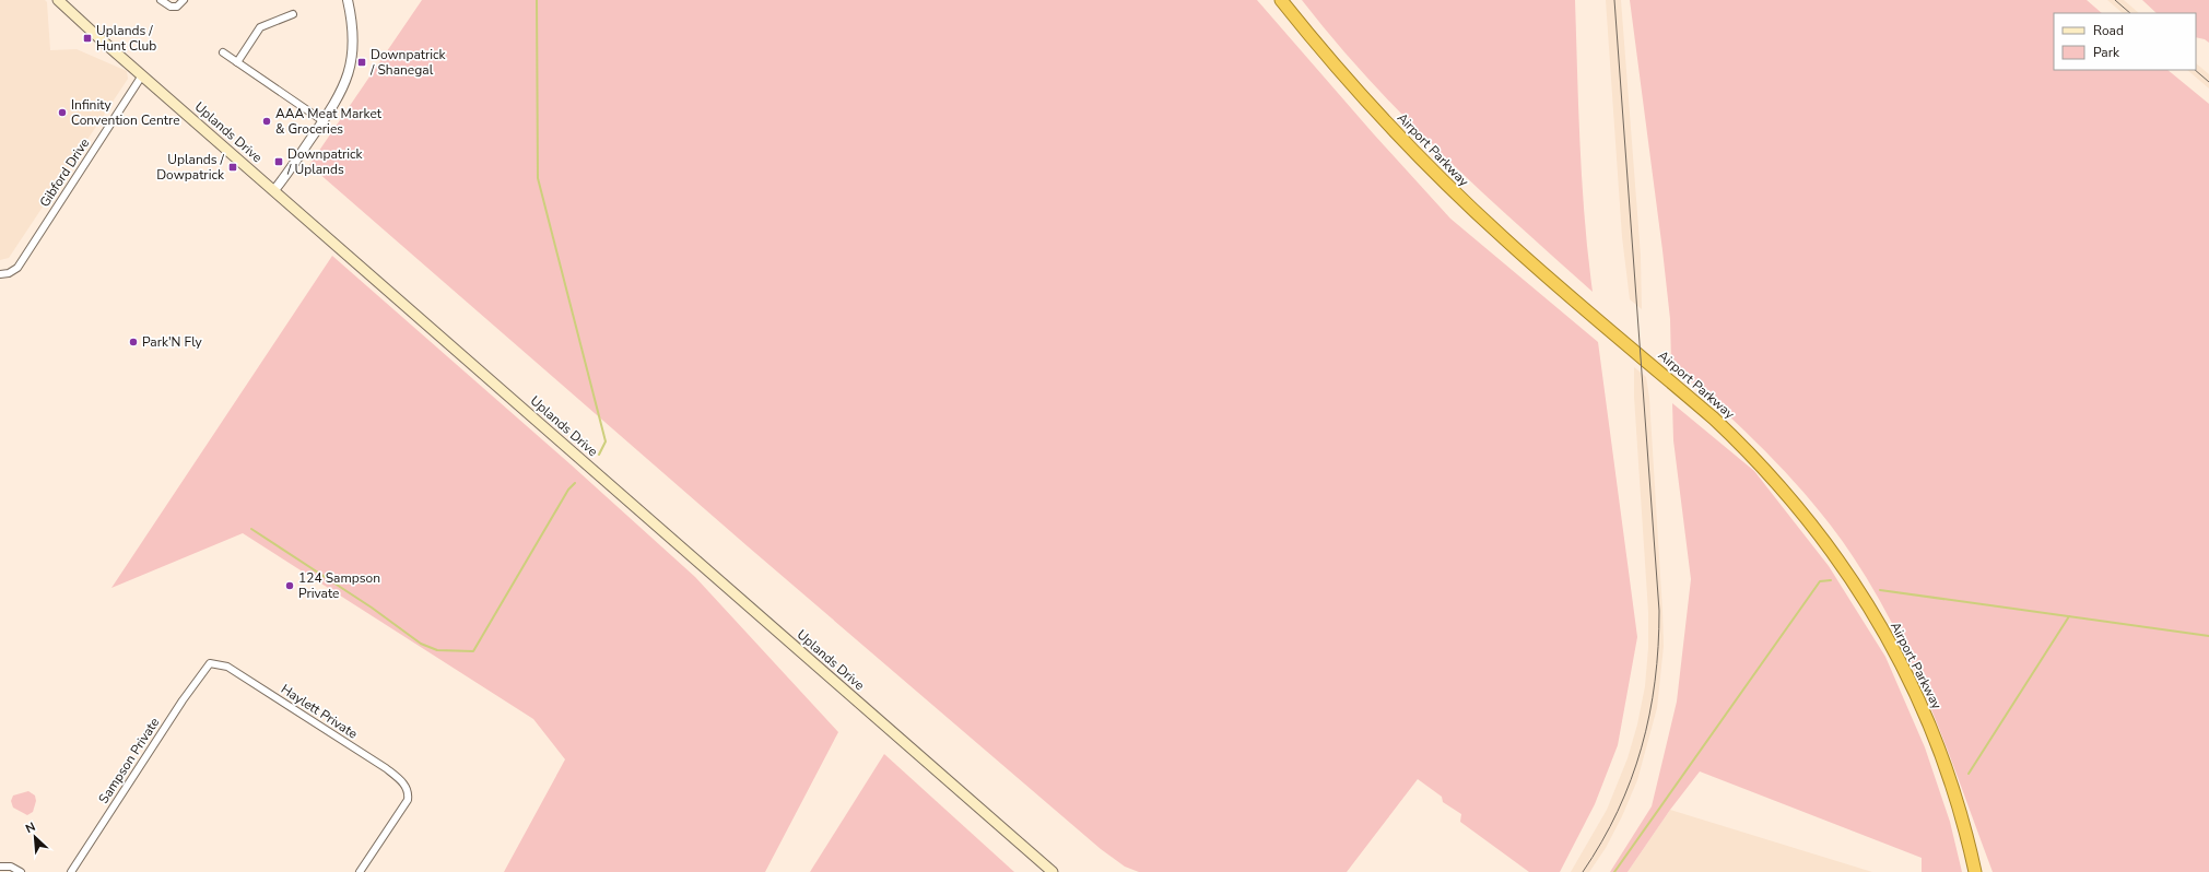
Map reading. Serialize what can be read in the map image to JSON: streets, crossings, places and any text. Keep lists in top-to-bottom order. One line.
{"streets":{"highway":["Airport Parkway"],"main road":["Uplands Drive"],"street":["Gibford Drive","Haylett Private","Sampson Private"]},"crossings":[["Uplands Drive","Gibford Drive"],["Haylett Private","Sampson Private"]],"places":{"transit":["Uplands / Hunt Club","Downpatrick / Shanegal","Downpatrick / Uplands","Uplands / Dowpatrick"],"other":["Infinity Convention Centre","AAA Meat Market & Groceries","Park'N Fly","124 Sampson Private"]},"legend":["Road","Park"],"north":"top left"}
